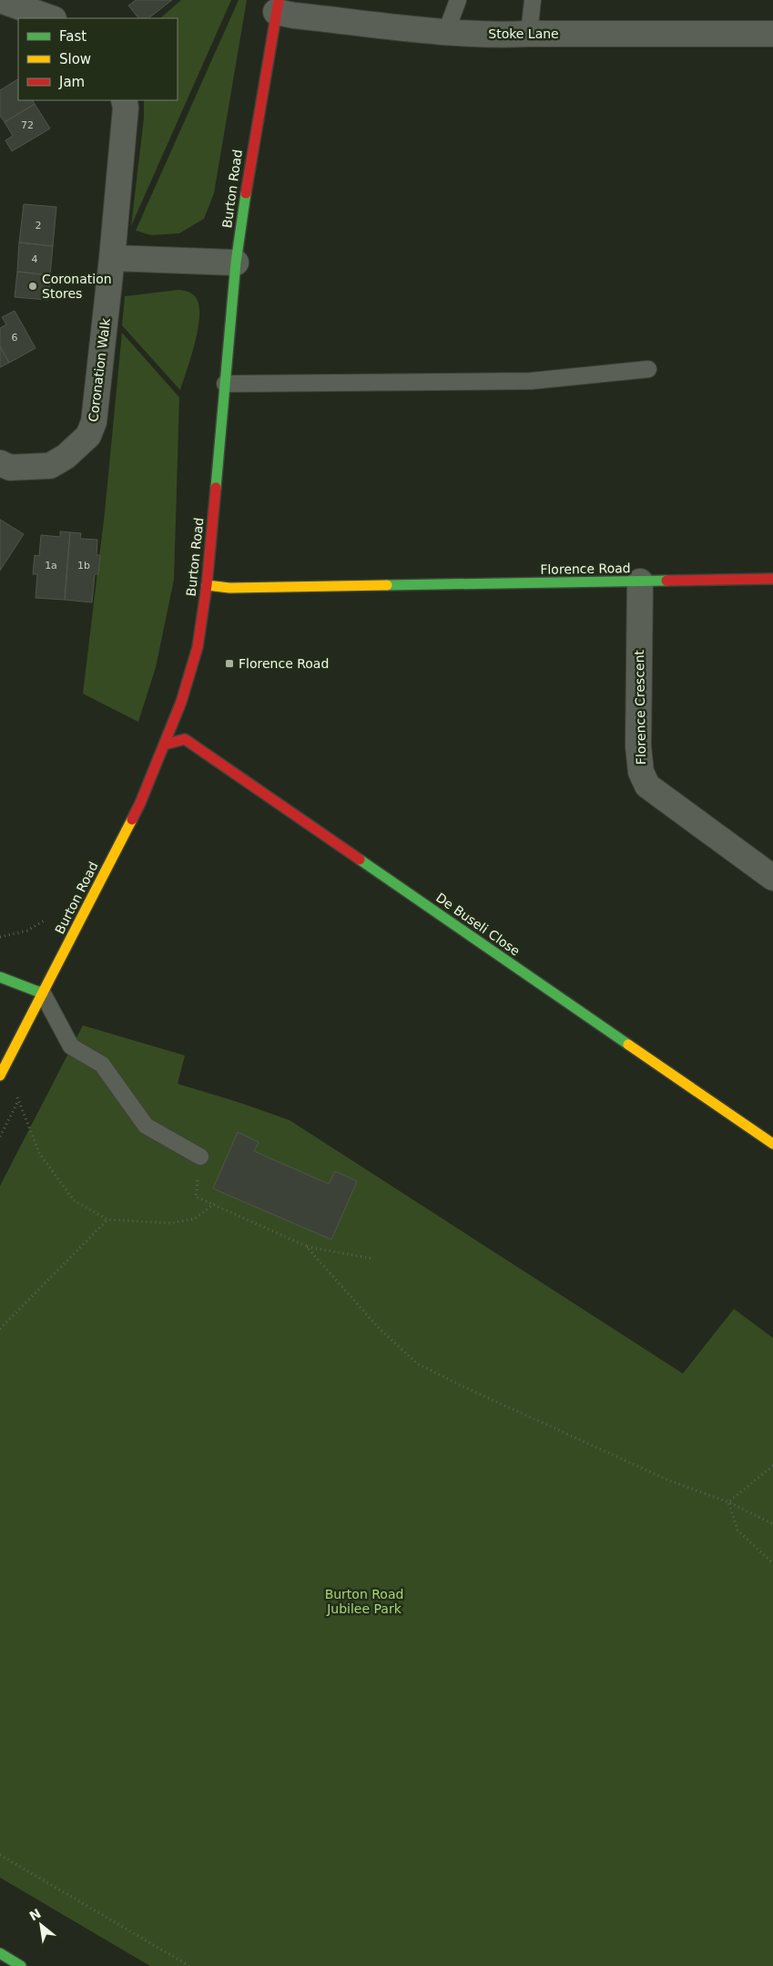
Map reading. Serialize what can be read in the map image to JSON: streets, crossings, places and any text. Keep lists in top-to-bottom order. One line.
{"streets":{"street":["Stoke Lane","Burton Road","Coronation Walk","Florence Road","Florence Crescent","De Buseli Close"]},"crossings":[["Stoke Lane","Burton Road"],["Burton Road","Florence Road"],["Burton Road","De Buseli Close"],["Florence Road","Florence Crescent"]],"parks":["Burton Road Jubilee Park"],"places":{"other":["Coronation Stores"],"transit":["Florence Road"]},"house_numbers":["72","2","4","6","1a","1b"],"legend":["Fast","Slow","Jam"],"north":"top left"}
